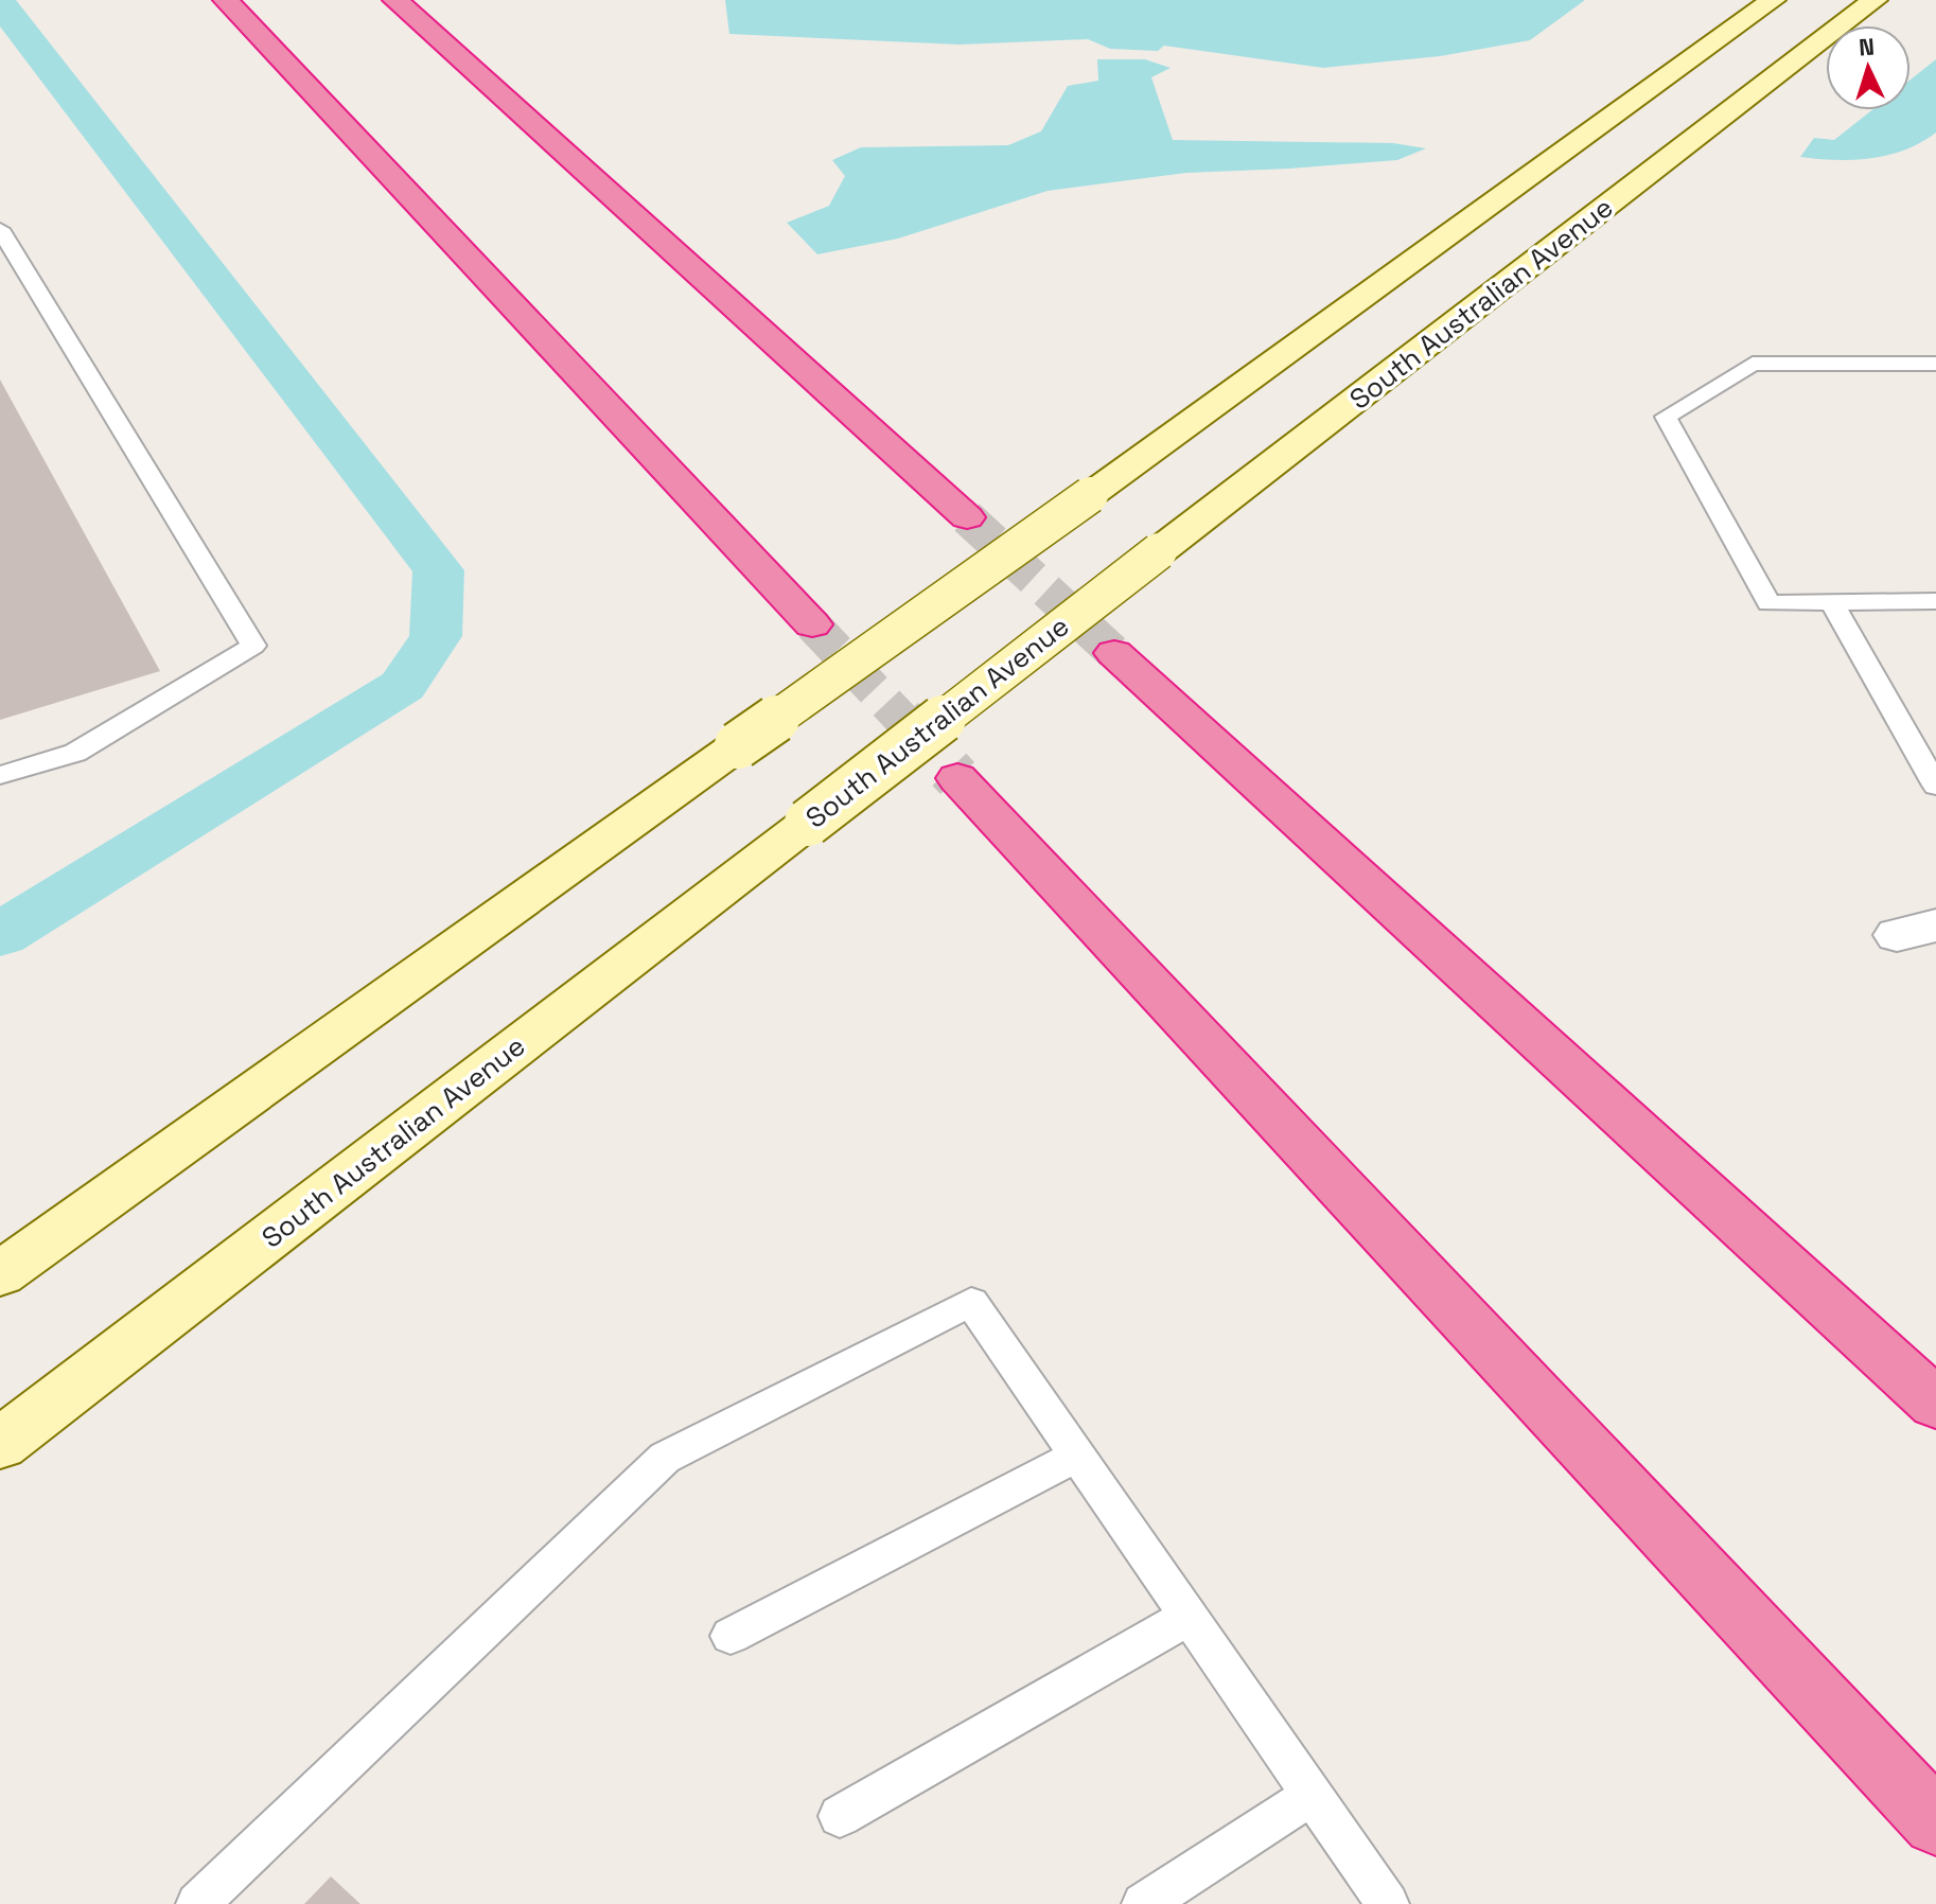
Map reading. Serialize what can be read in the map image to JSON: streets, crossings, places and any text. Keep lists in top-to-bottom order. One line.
{"streets":{"main road":["South Australian Avenue"]},"north":"top"}
